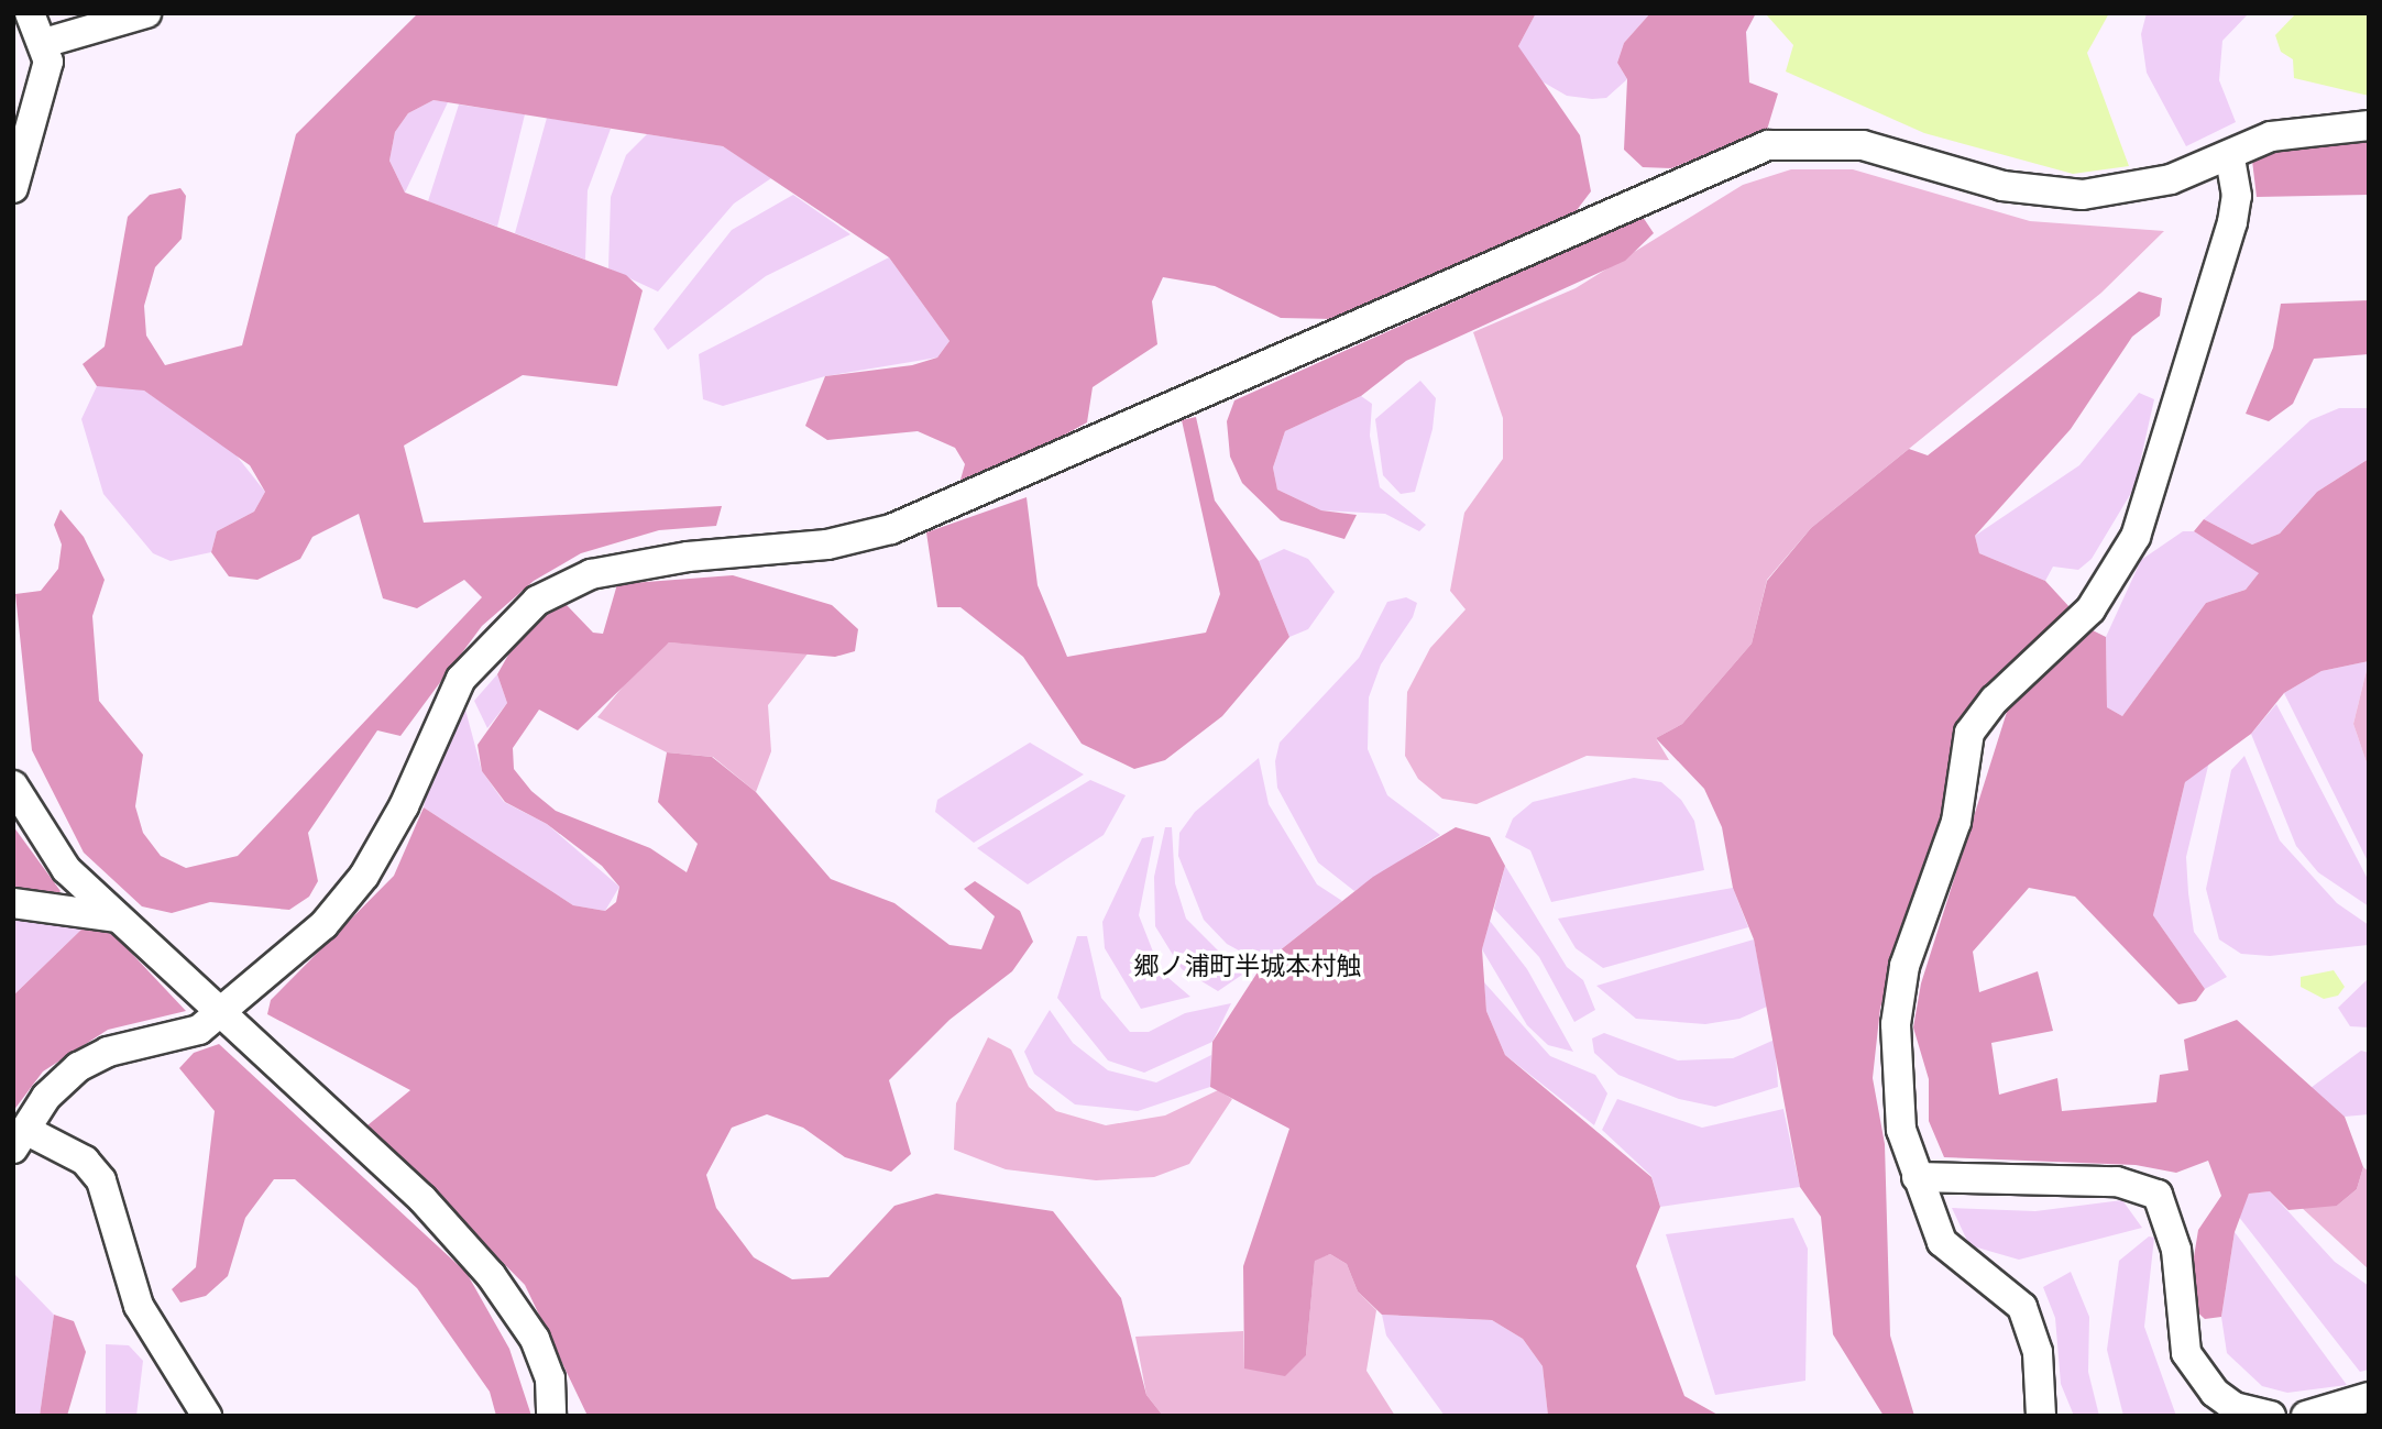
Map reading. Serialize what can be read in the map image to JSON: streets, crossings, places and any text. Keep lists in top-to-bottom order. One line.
{"districts":["郷ノ浦町半城本村触"]}
